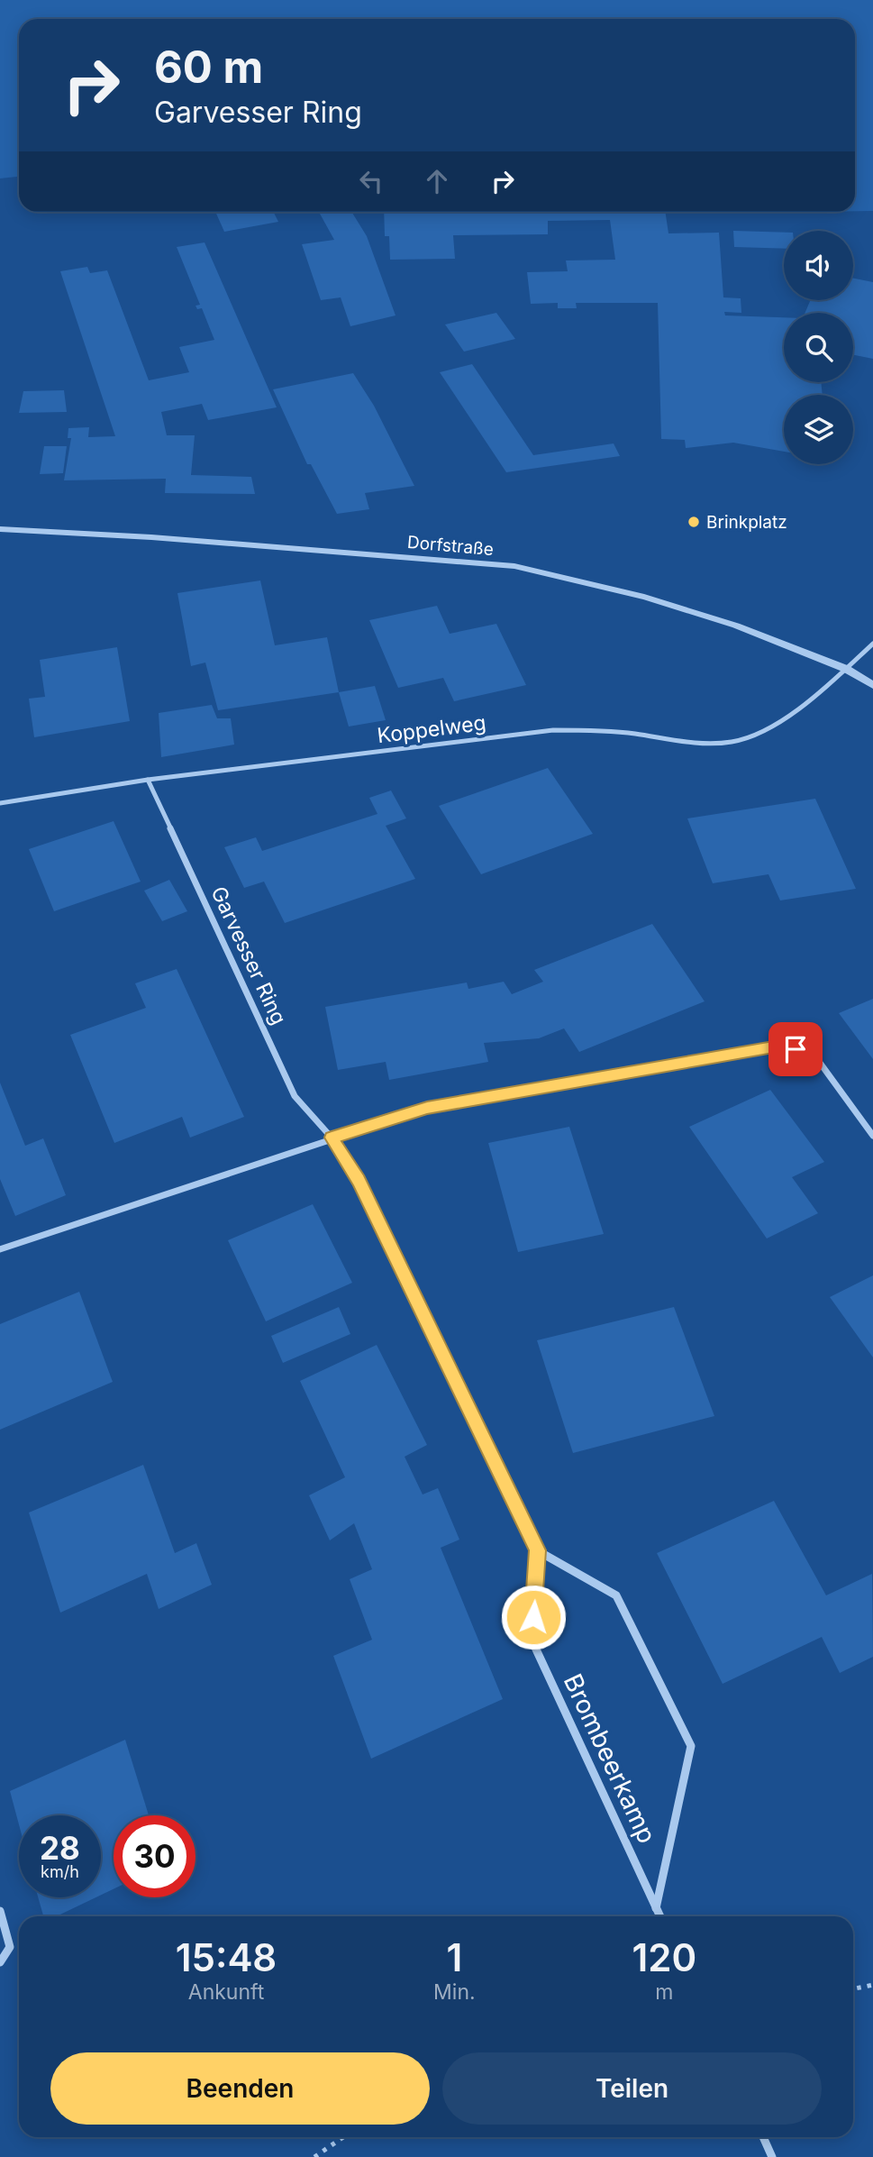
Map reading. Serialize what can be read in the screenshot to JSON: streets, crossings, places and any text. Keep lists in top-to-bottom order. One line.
{"streets":{"street":["Dorfstraße","Koppelweg","Garvesser Ring","Brombeerkamp"]},"crossings":[["Dorfstraße","Koppelweg"],["Koppelweg","Garvesser Ring"],["Garvesser Ring","Brombeerkamp"]],"places":["Brinkplatz"],"page":{"turn":["60 m","Garvesser Ring"],"speed":"28 km/h","limit":"30","eta":["15:48","Ankunft","1","Min.","120","m"],"buttons":["Beenden","Teilen"]}}
